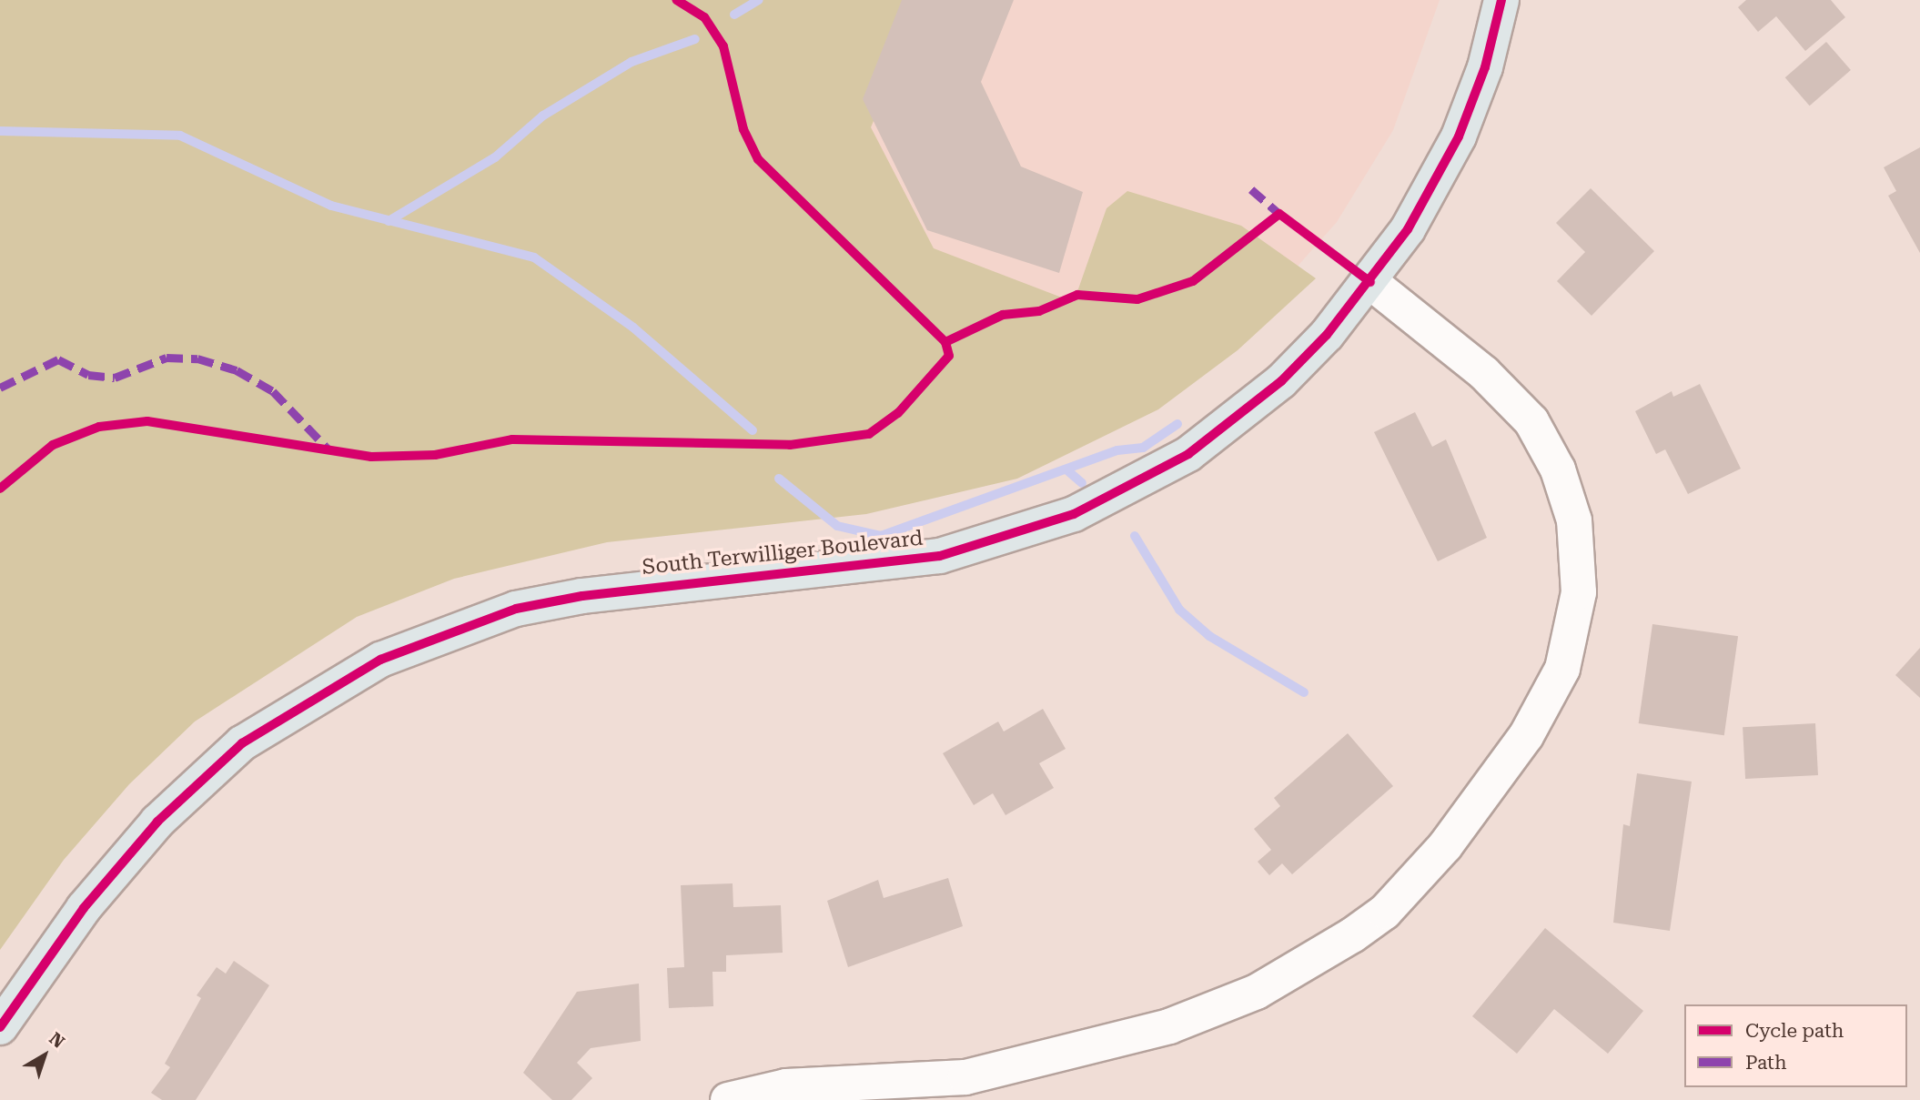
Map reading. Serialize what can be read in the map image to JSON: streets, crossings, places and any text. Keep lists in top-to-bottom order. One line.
{"streets":{"main road":["South Terwilliger Boulevard"]},"legend":["Cycle path","Path"],"north":"top right"}
